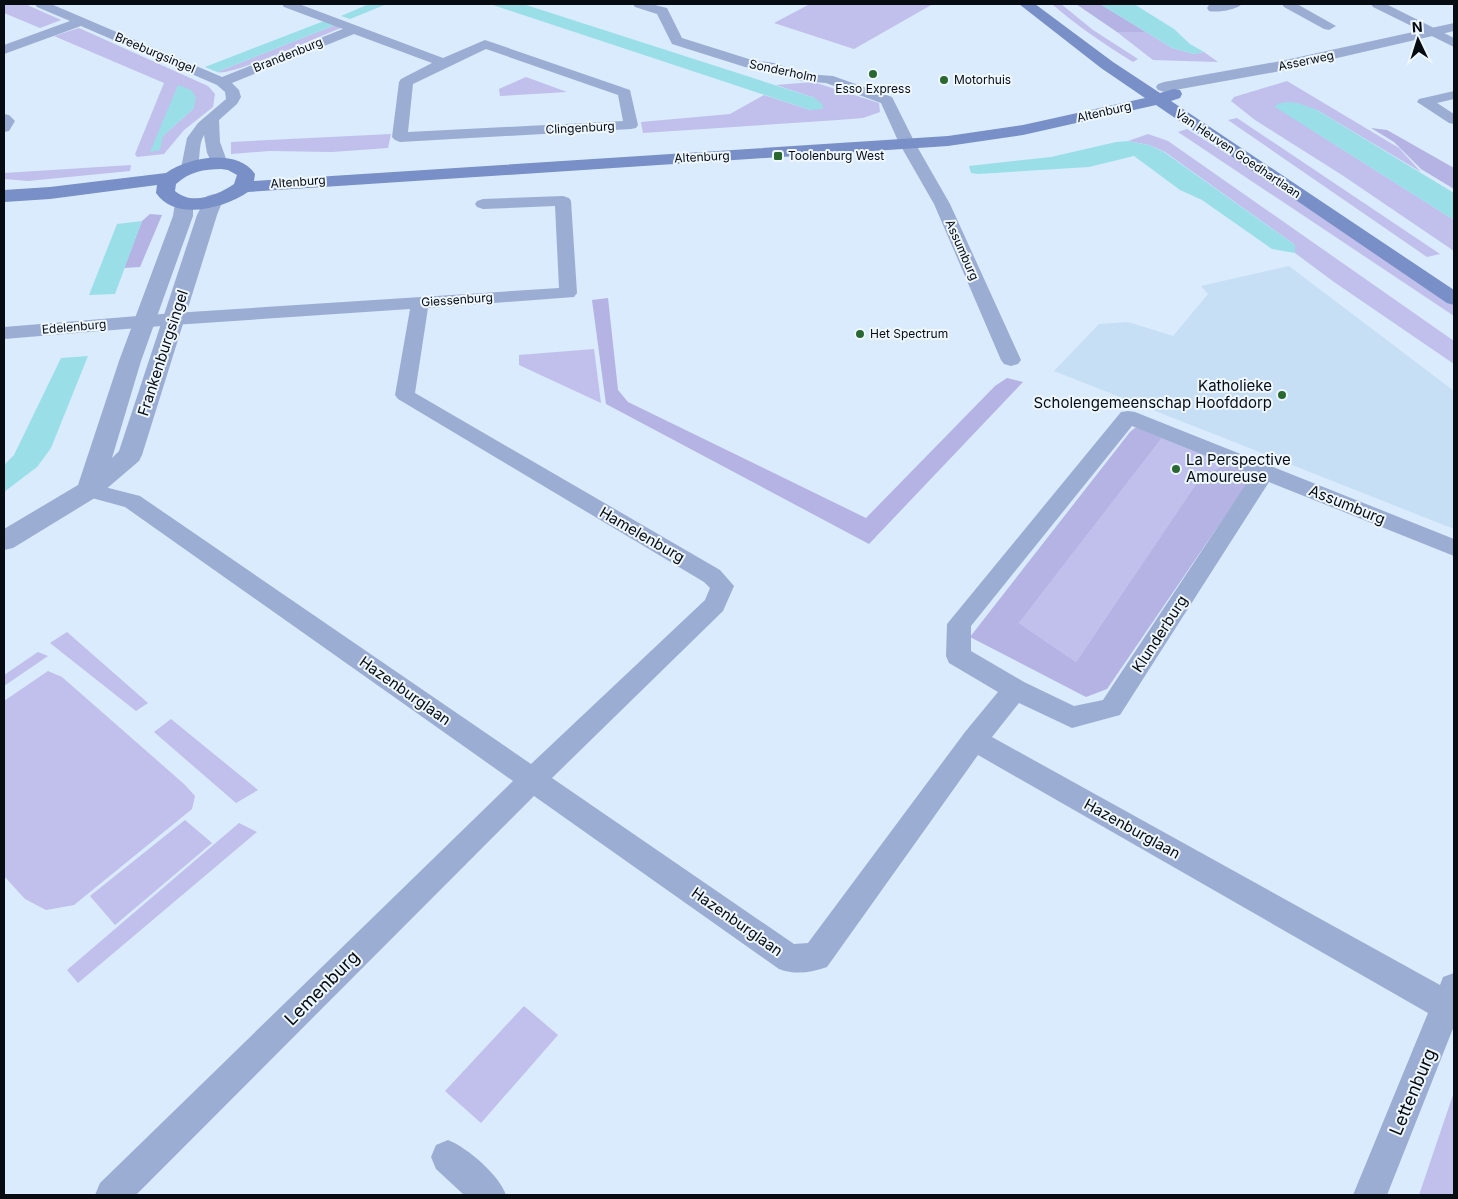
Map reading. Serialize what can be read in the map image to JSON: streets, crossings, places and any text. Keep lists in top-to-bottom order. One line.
{"streets":{"main road":["Altenburg","Van Heuven Goedhartlaan"],"street":["Breeburgsingel","Brandenburg","Asserweg","Sonderholm","Clingenburg","Assumburg","Giessenburg","Edelenburg","Frankenburgsingel","Hamelenburg","Klunderburg","Hazenburglaan","Lemenburg","Lettenburg"]},"crossings":[["Breeburgsingel","Brandenburg"],["Asserweg","Altenburg"],["Asserweg","Van Heuven Goedhartlaan"],["Sonderholm","Altenburg"],["Sonderholm","Assumburg"],["Altenburg","Van Heuven Goedhartlaan"],["Altenburg","Assumburg"],["Assumburg","Klunderburg"],["Giessenburg","Edelenburg"],["Giessenburg","Frankenburgsingel"],["Giessenburg","Hamelenburg"],["Edelenburg","Frankenburgsingel"],["Frankenburgsingel","Hazenburglaan"],["Hamelenburg","Hazenburglaan"],["Hamelenburg","Lemenburg"],["Hazenburglaan","Lemenburg"],["Hazenburglaan","Lettenburg"]],"places":{"other":["Esso Express","Motorhuis","Het Spectrum","Katholieke Scholengemeenschap Hoofddorp","La Perspective Amoureuse"],"transit":["Toolenburg West"]},"north":"top"}
